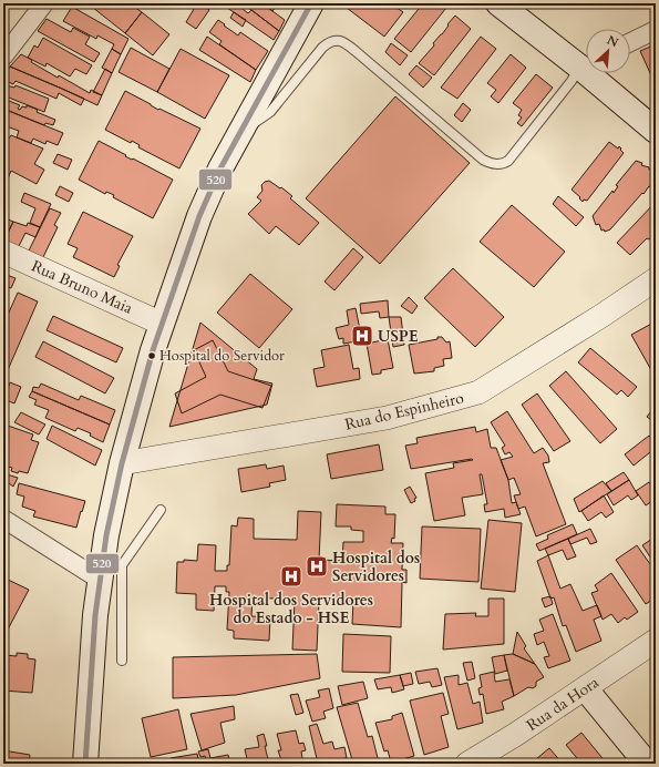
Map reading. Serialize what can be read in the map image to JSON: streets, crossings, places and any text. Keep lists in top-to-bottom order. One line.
{"streets":{"street":["Rua Bruno Maia","Rua do Espinheiro","Rua da Hora"]},"places":{"hospital":["USPE","Hospital dos Servidores","Hospital dos Servidores do Estado - HSE"],"other":["Hospital do Servidor"]},"lines":["transit line 520"],"north":"top right"}
